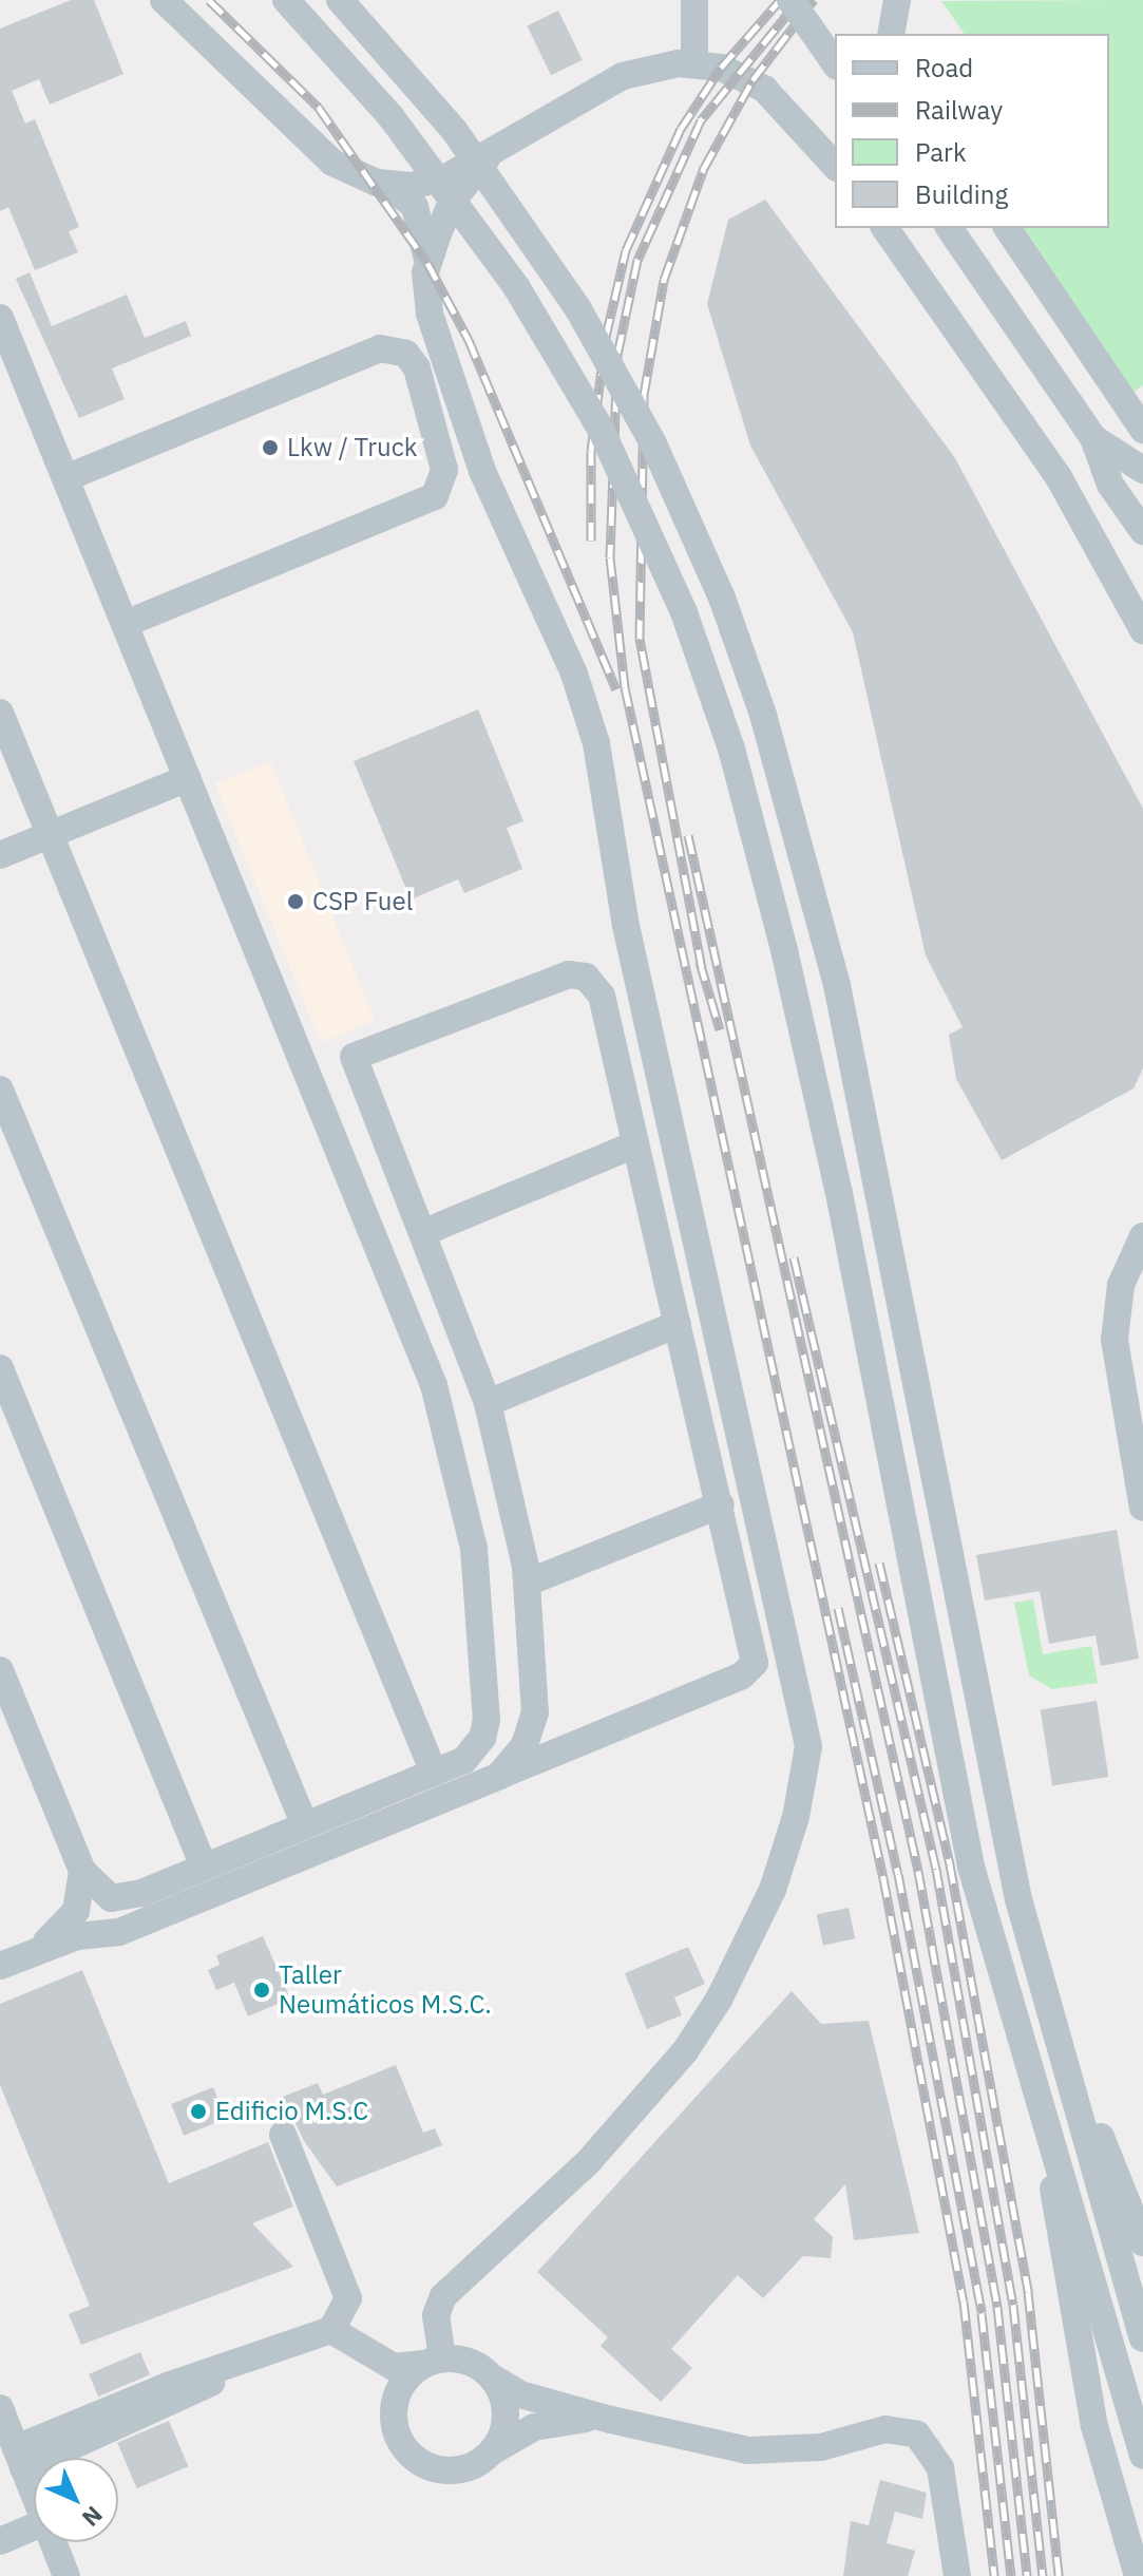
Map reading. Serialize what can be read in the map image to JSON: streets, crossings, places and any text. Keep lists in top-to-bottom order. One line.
{"places":["Lkw / Truck","CSP Fuel","Taller Neumáticos M.S.C.","Edificio M.S.C"],"legend":["Road","Railway","Park","Building"],"north":"bottom right"}
